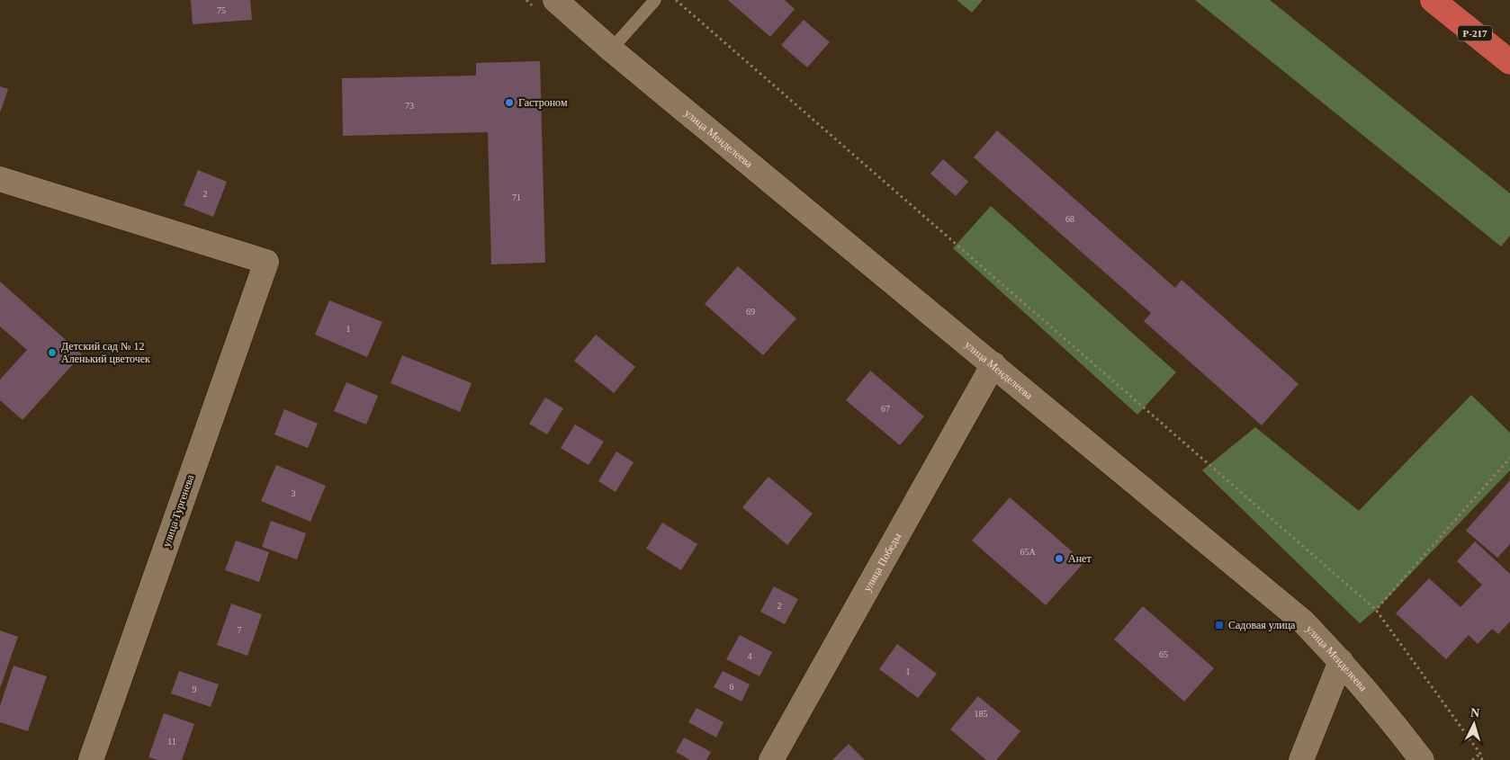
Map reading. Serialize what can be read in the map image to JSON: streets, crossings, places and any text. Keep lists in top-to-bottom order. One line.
{"streets":{"highway":["Р-217"],"street":["улица Менделеева","улица Тургенева","улица Победы"]},"crossings":[["улица Менделеева","улица Победы"]],"places":{"other":["Гастроном","Детский сад № 12 Аленький цветочек","Анет"],"transit":["Садовая улица"]},"house_numbers":["75","73","2","71","68","69","1","67","3","65А","2","7","65","4","1","6","9","185","11"],"north":"top"}
